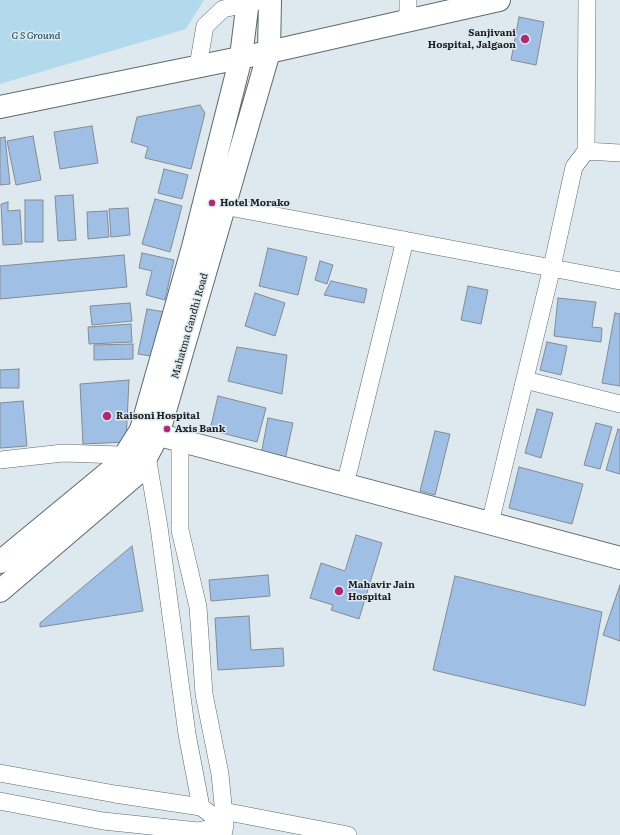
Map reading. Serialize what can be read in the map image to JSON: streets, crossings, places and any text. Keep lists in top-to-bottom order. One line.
{"streets":{"main road":["Mahatma Gandhi Road"]},"parks":["G S Ground"],"places":["Sanjivani Hospital, Jalgaon","Hotel Morako","Raisoni Hospital","Axis Bank","Mahavir Jain Hospital"]}
